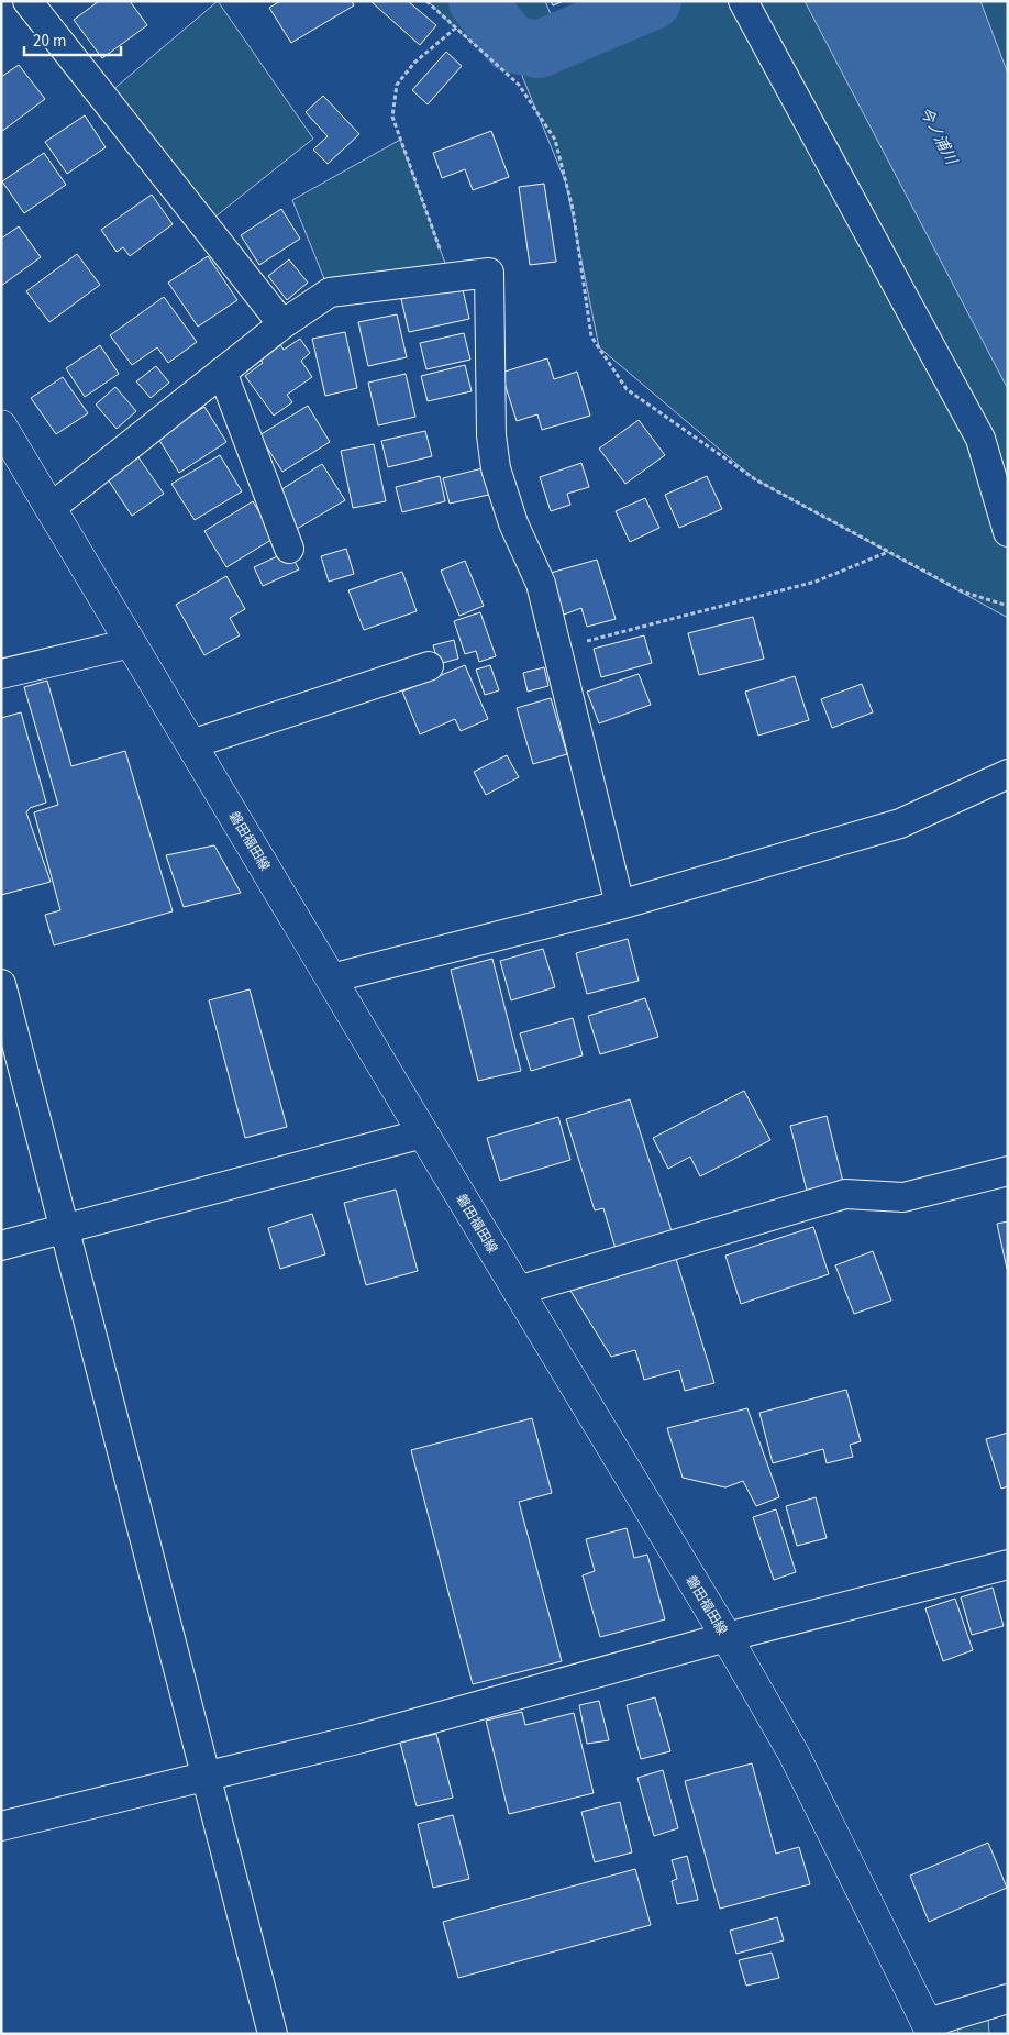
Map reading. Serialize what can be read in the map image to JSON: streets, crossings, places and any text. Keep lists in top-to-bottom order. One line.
{"streets":{"main road":["磐田福田線"]},"water":["今ノ浦川"],"scale_bar":"20 m"}
